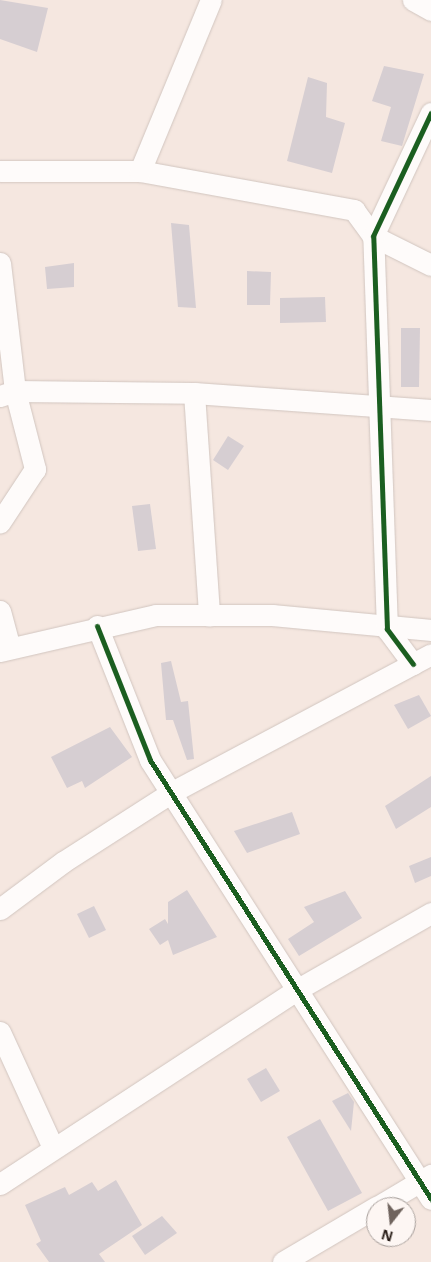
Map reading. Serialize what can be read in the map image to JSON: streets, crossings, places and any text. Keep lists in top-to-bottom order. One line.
{"north":"bottom"}
